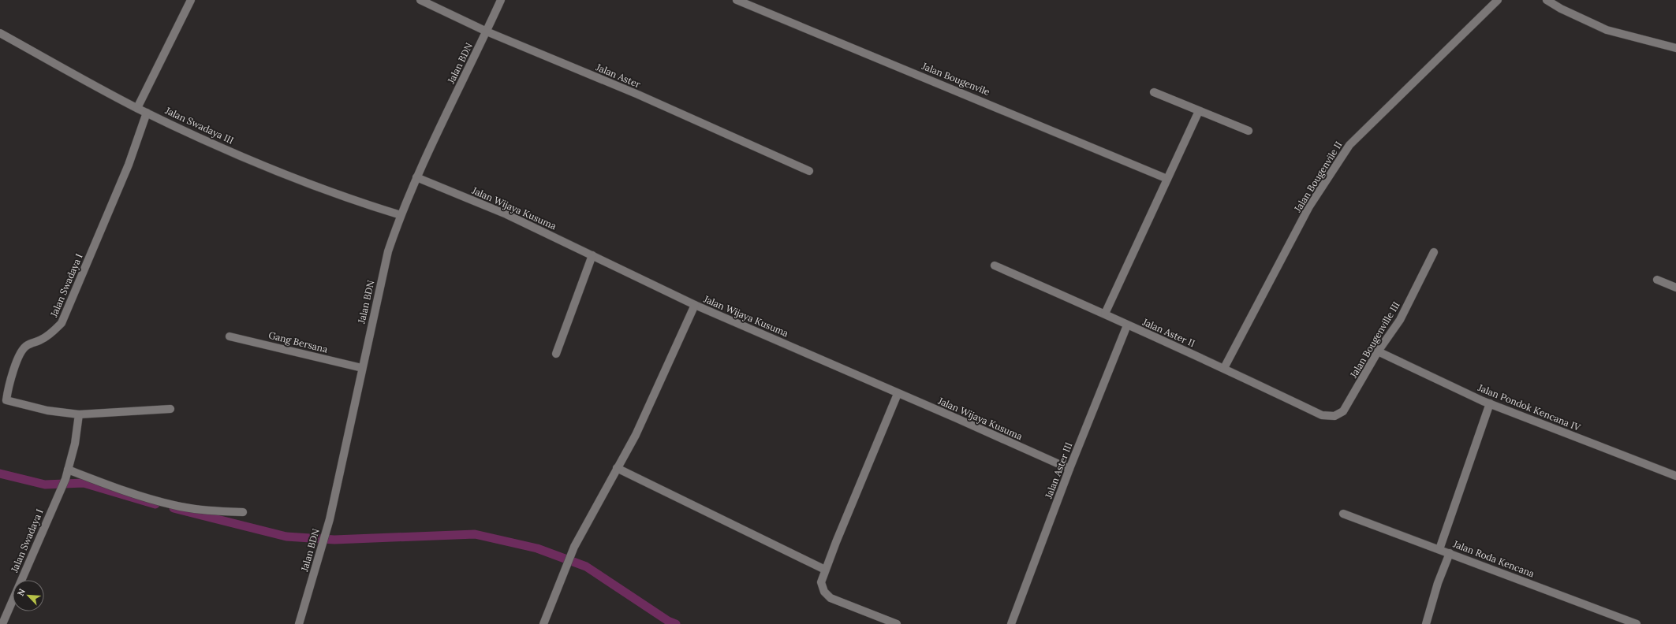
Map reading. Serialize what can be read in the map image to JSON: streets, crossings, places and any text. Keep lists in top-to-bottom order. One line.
{"streets":{"street":["Jalan BDN","Jalan Aster","Jalan Bougenvile","Jalan Swadaya III","Jalan Bougenvile II","Jalan Wijaya Kusuma","Jalan Swadaya I","Jalan Aster II","Jalan Bougenville III","Gang Bersana","Jalan Pondok Kencana IV","Jalan Aster III","Jalan Roda Kencana"]},"crossings":[["Jalan BDN","Jalan Aster"],["Jalan BDN","Jalan Swadaya III"],["Jalan BDN","Jalan Wijaya Kusuma"],["Jalan BDN","Gang Bersana"],["Jalan Swadaya III","Jalan Swadaya I"],["Jalan Bougenvile II","Jalan Aster II"],["Jalan Wijaya Kusuma","Jalan Aster III"],["Jalan Aster II","Jalan Bougenville III"],["Jalan Aster II","Jalan Aster III"],["Jalan Bougenville III","Jalan Pondok Kencana IV"]],"north":"top left"}
